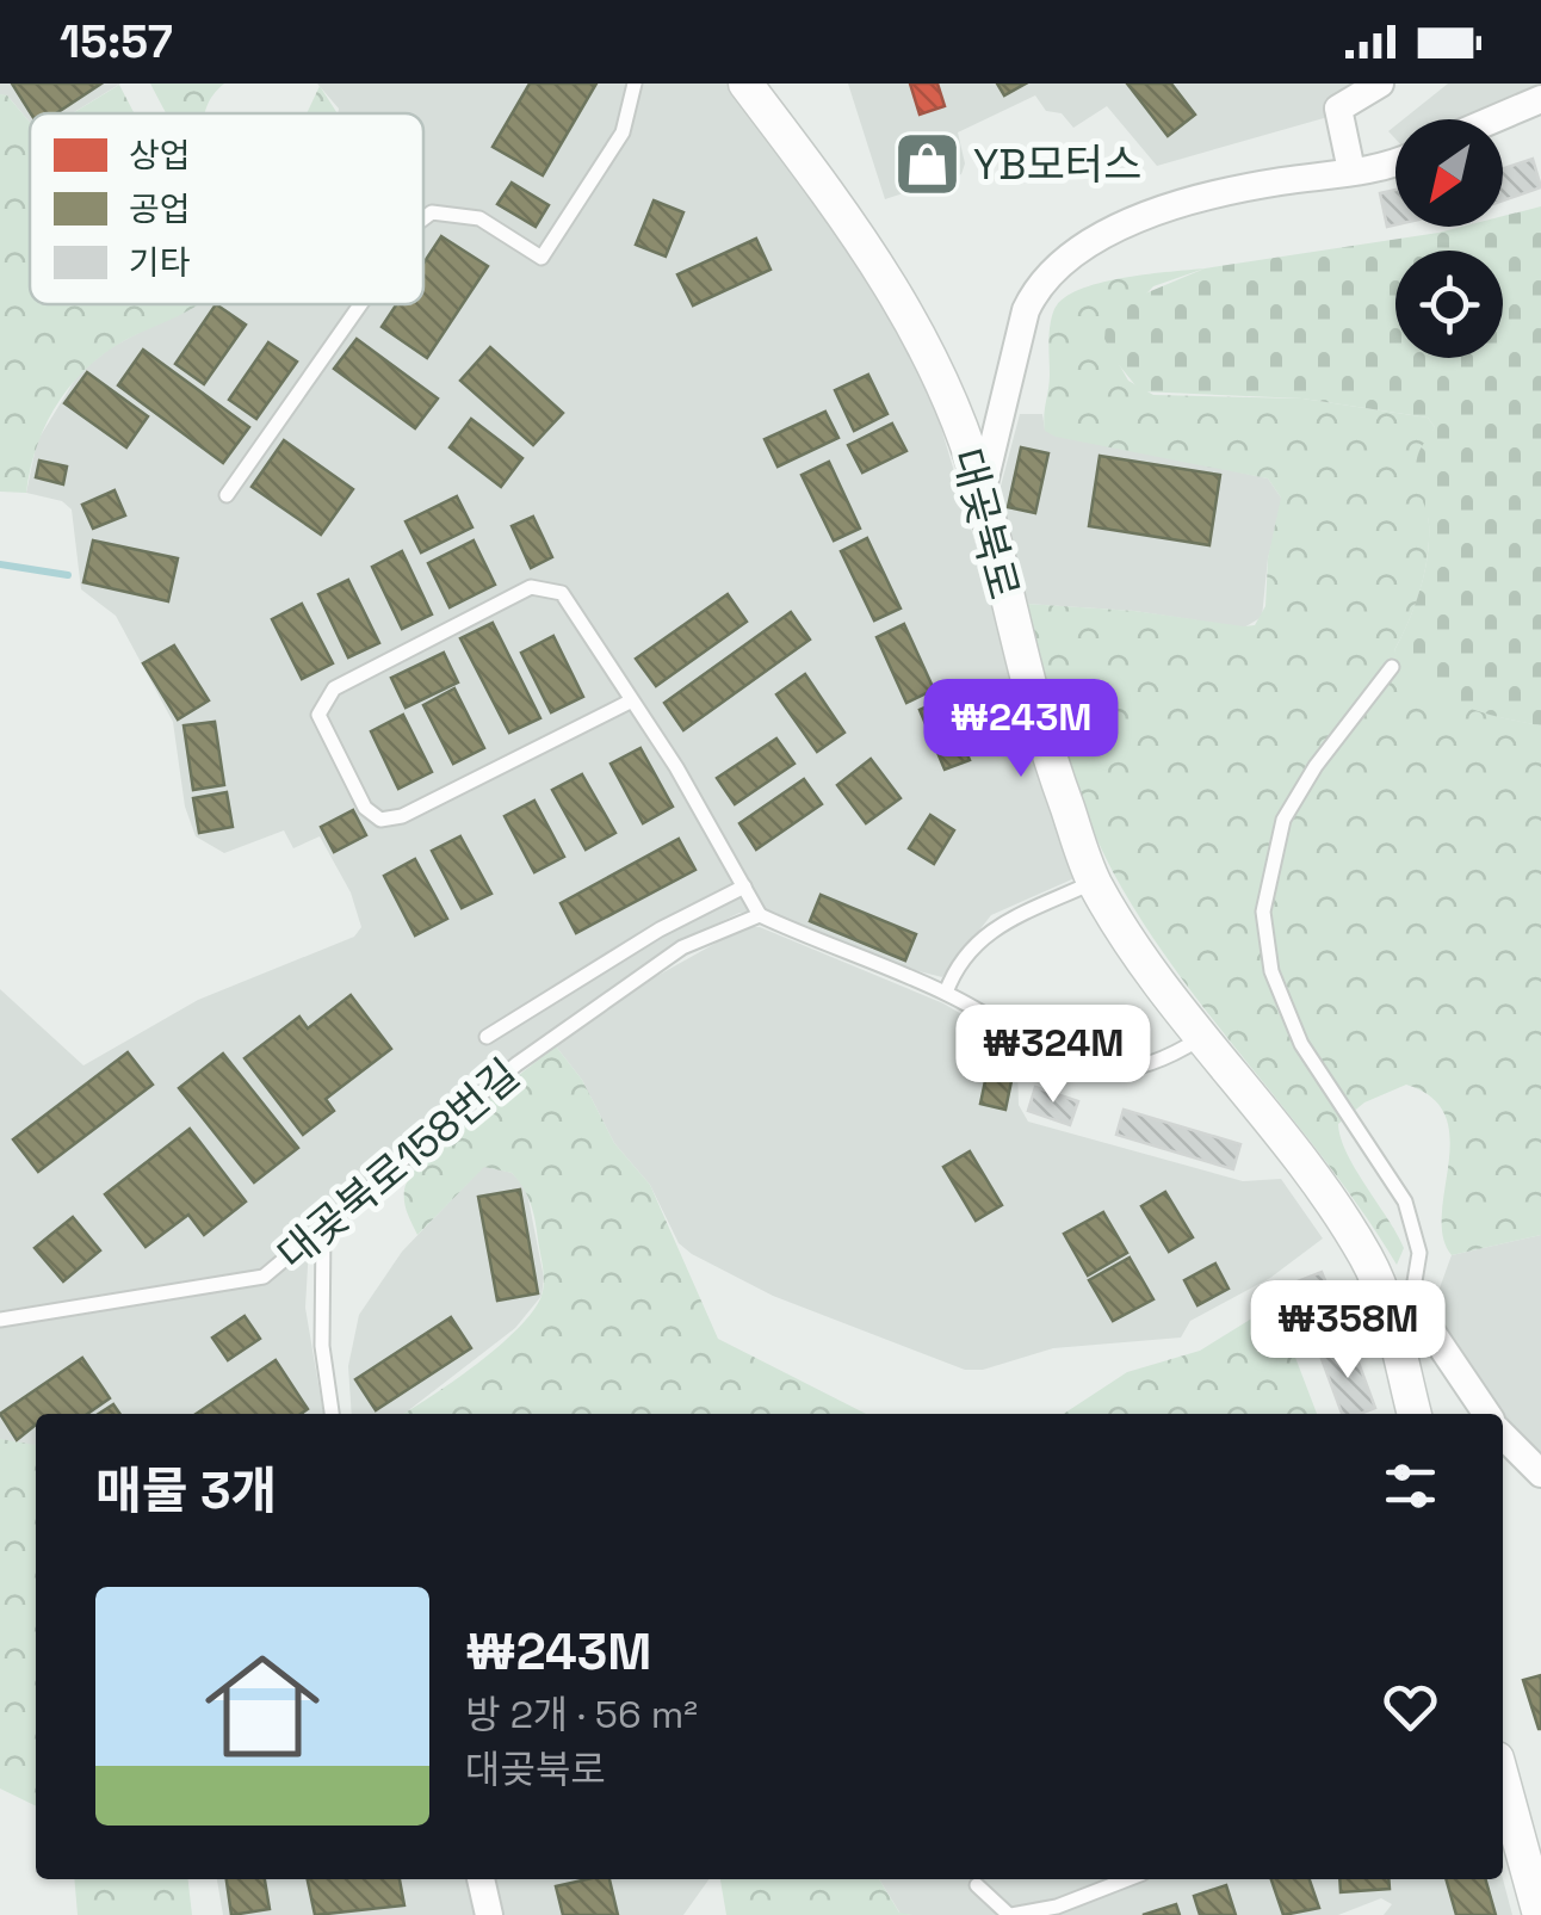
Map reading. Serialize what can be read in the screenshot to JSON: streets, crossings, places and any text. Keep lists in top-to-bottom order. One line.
{"streets":{"street":["대곶북로"],"lane":["대곶북로158번길"]},"places":{"shop":["YB모터스"]},"legend":["상업","공업","기타"],"north":"bottom left","page":{"status":"15:57","price":["₩243M","₩324M","₩358M"],"heading":"매물 3개","list":[{"name":"₩243M","note":"방 2개 · 56 m² · 대곶북로"}]}}
